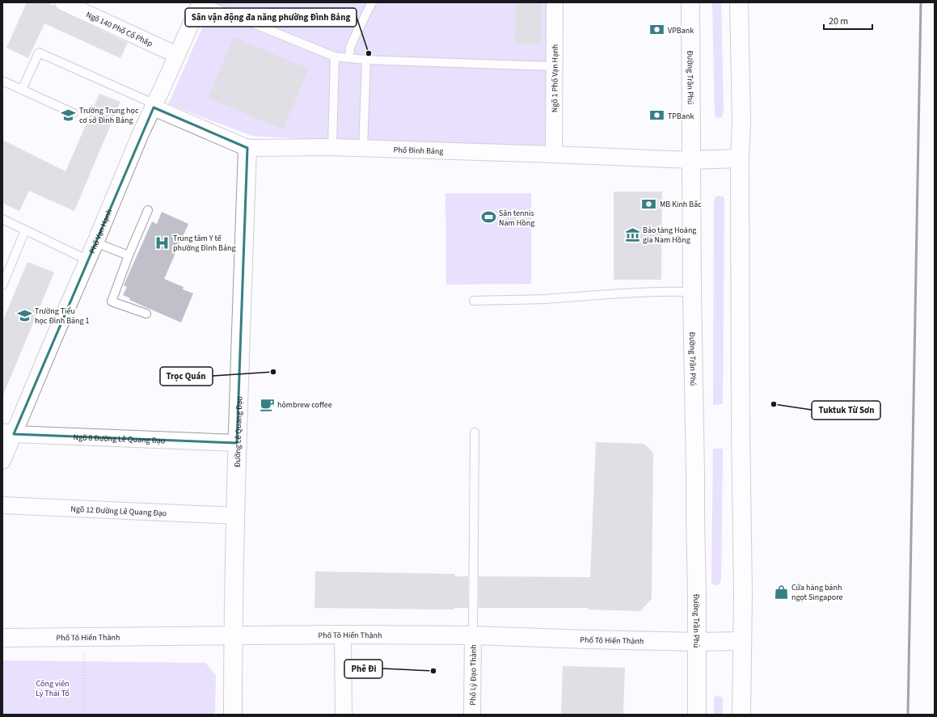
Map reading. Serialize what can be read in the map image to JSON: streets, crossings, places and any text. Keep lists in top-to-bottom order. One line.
{"streets":{"main road":["Đường Trần Phú","Đường Lê Quang Đạo","Phố Tô Hiến Thành"],"street":["Ngõ 140 Phố Cổ Pháp","Ngõ 1 Phố Vạn Hạnh","Phố Đình Bảng","Phố Vạn Hạnh","Ngõ 8 Đường Lê Quang Đạo","Ngõ 12 Đường Lê Quang Đạo","Phố Lý Đạo Thành"]},"crossings":[["Ngõ 140 Phố Cổ Pháp","Phố Vạn Hạnh"],["Đường Trần Phú","Phố Đình Bảng"],["Đường Trần Phú","Phố Tô Hiến Thành"],["Ngõ 1 Phố Vạn Hạnh","Phố Đình Bảng"],["Phố Đình Bảng","Phố Vạn Hạnh"],["Phố Đình Bảng","Đường Lê Quang Đạo"],["Phố Vạn Hạnh","Ngõ 8 Đường Lê Quang Đạo"],["Đường Lê Quang Đạo","Ngõ 8 Đường Lê Quang Đạo"],["Đường Lê Quang Đạo","Ngõ 12 Đường Lê Quang Đạo"],["Đường Lê Quang Đạo","Phố Tô Hiến Thành"],["Phố Tô Hiến Thành","Phố Lý Đạo Thành"]],"parks":["Công viên Lý Thái Tổ"],"places":{"bank":["VPBank","TPBank","MB Kinh Bắc"],"other":["Sân vận động đa năng phường Đình Bảng","Trọc Quán","Tuktuk Từ Sơn","Phê Đi"],"school or university":["Trường Trung học cơ sở Đình Bảng","Trường Tiểu học Đình Bảng 1"],"sports":["Sân tennis Nam Hồng"],"museum":["Bảo tàng Hoàng gia Nam Hồng"],"hospital":["Trung tâm Y tế phường Đình Bảng"],"cafe":["hômbrew coffee"],"shop":["Cửa hàng bánh ngọt Singapore"]},"scale_bar":"20 m"}
